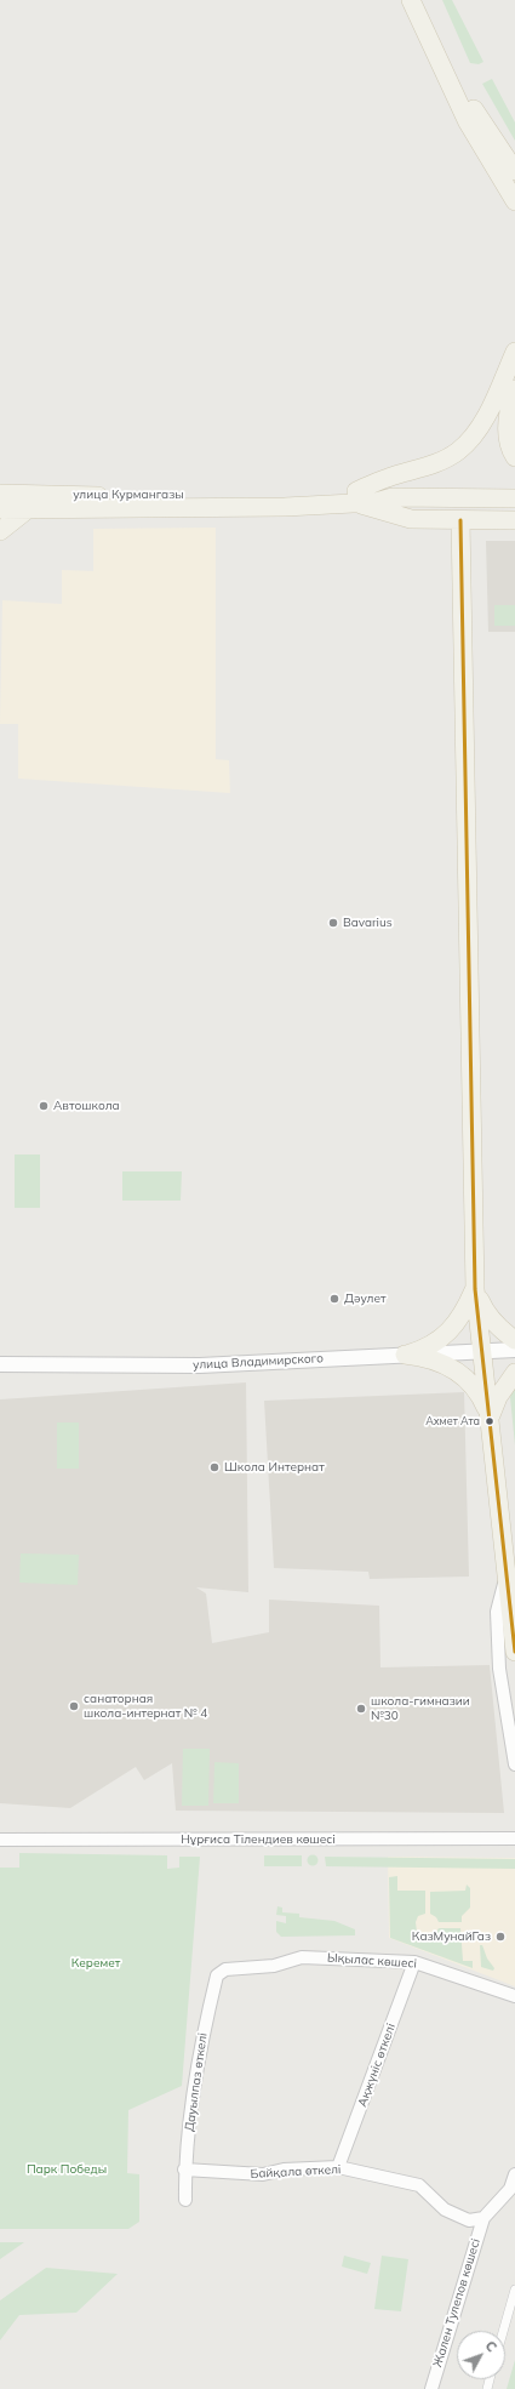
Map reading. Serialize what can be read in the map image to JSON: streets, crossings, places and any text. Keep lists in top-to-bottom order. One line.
{"streets":{"main road":["улица Курмангазы"],"street":["улица Владимирского","Нұрғиса Тілендиев көшесі","Ықылас көшесі","Ақжүніс өткелі","Дауылпаз өткелі","Байқала өткелі","Жален Тулепов көшесі"]},"crossings":[["Ықылас көшесі","Ақжүніс өткелі"],["Ықылас көшесі","Дауылпаз өткелі"],["Ақжүніс өткелі","Байқала өткелі"],["Дауылпаз өткелі","Байқала өткелі"],["Байқала өткелі","Жален Тулепов көшесі"]],"parks":["Керемет","Парк Победы"],"places":["Bavarius","Автошкола","Дәулет","Ахмет Ата","Школа Интернат","санаторная школа-интернат № 4","школа-гимназии №30","КазМунайГаз"],"north":"top right"}
